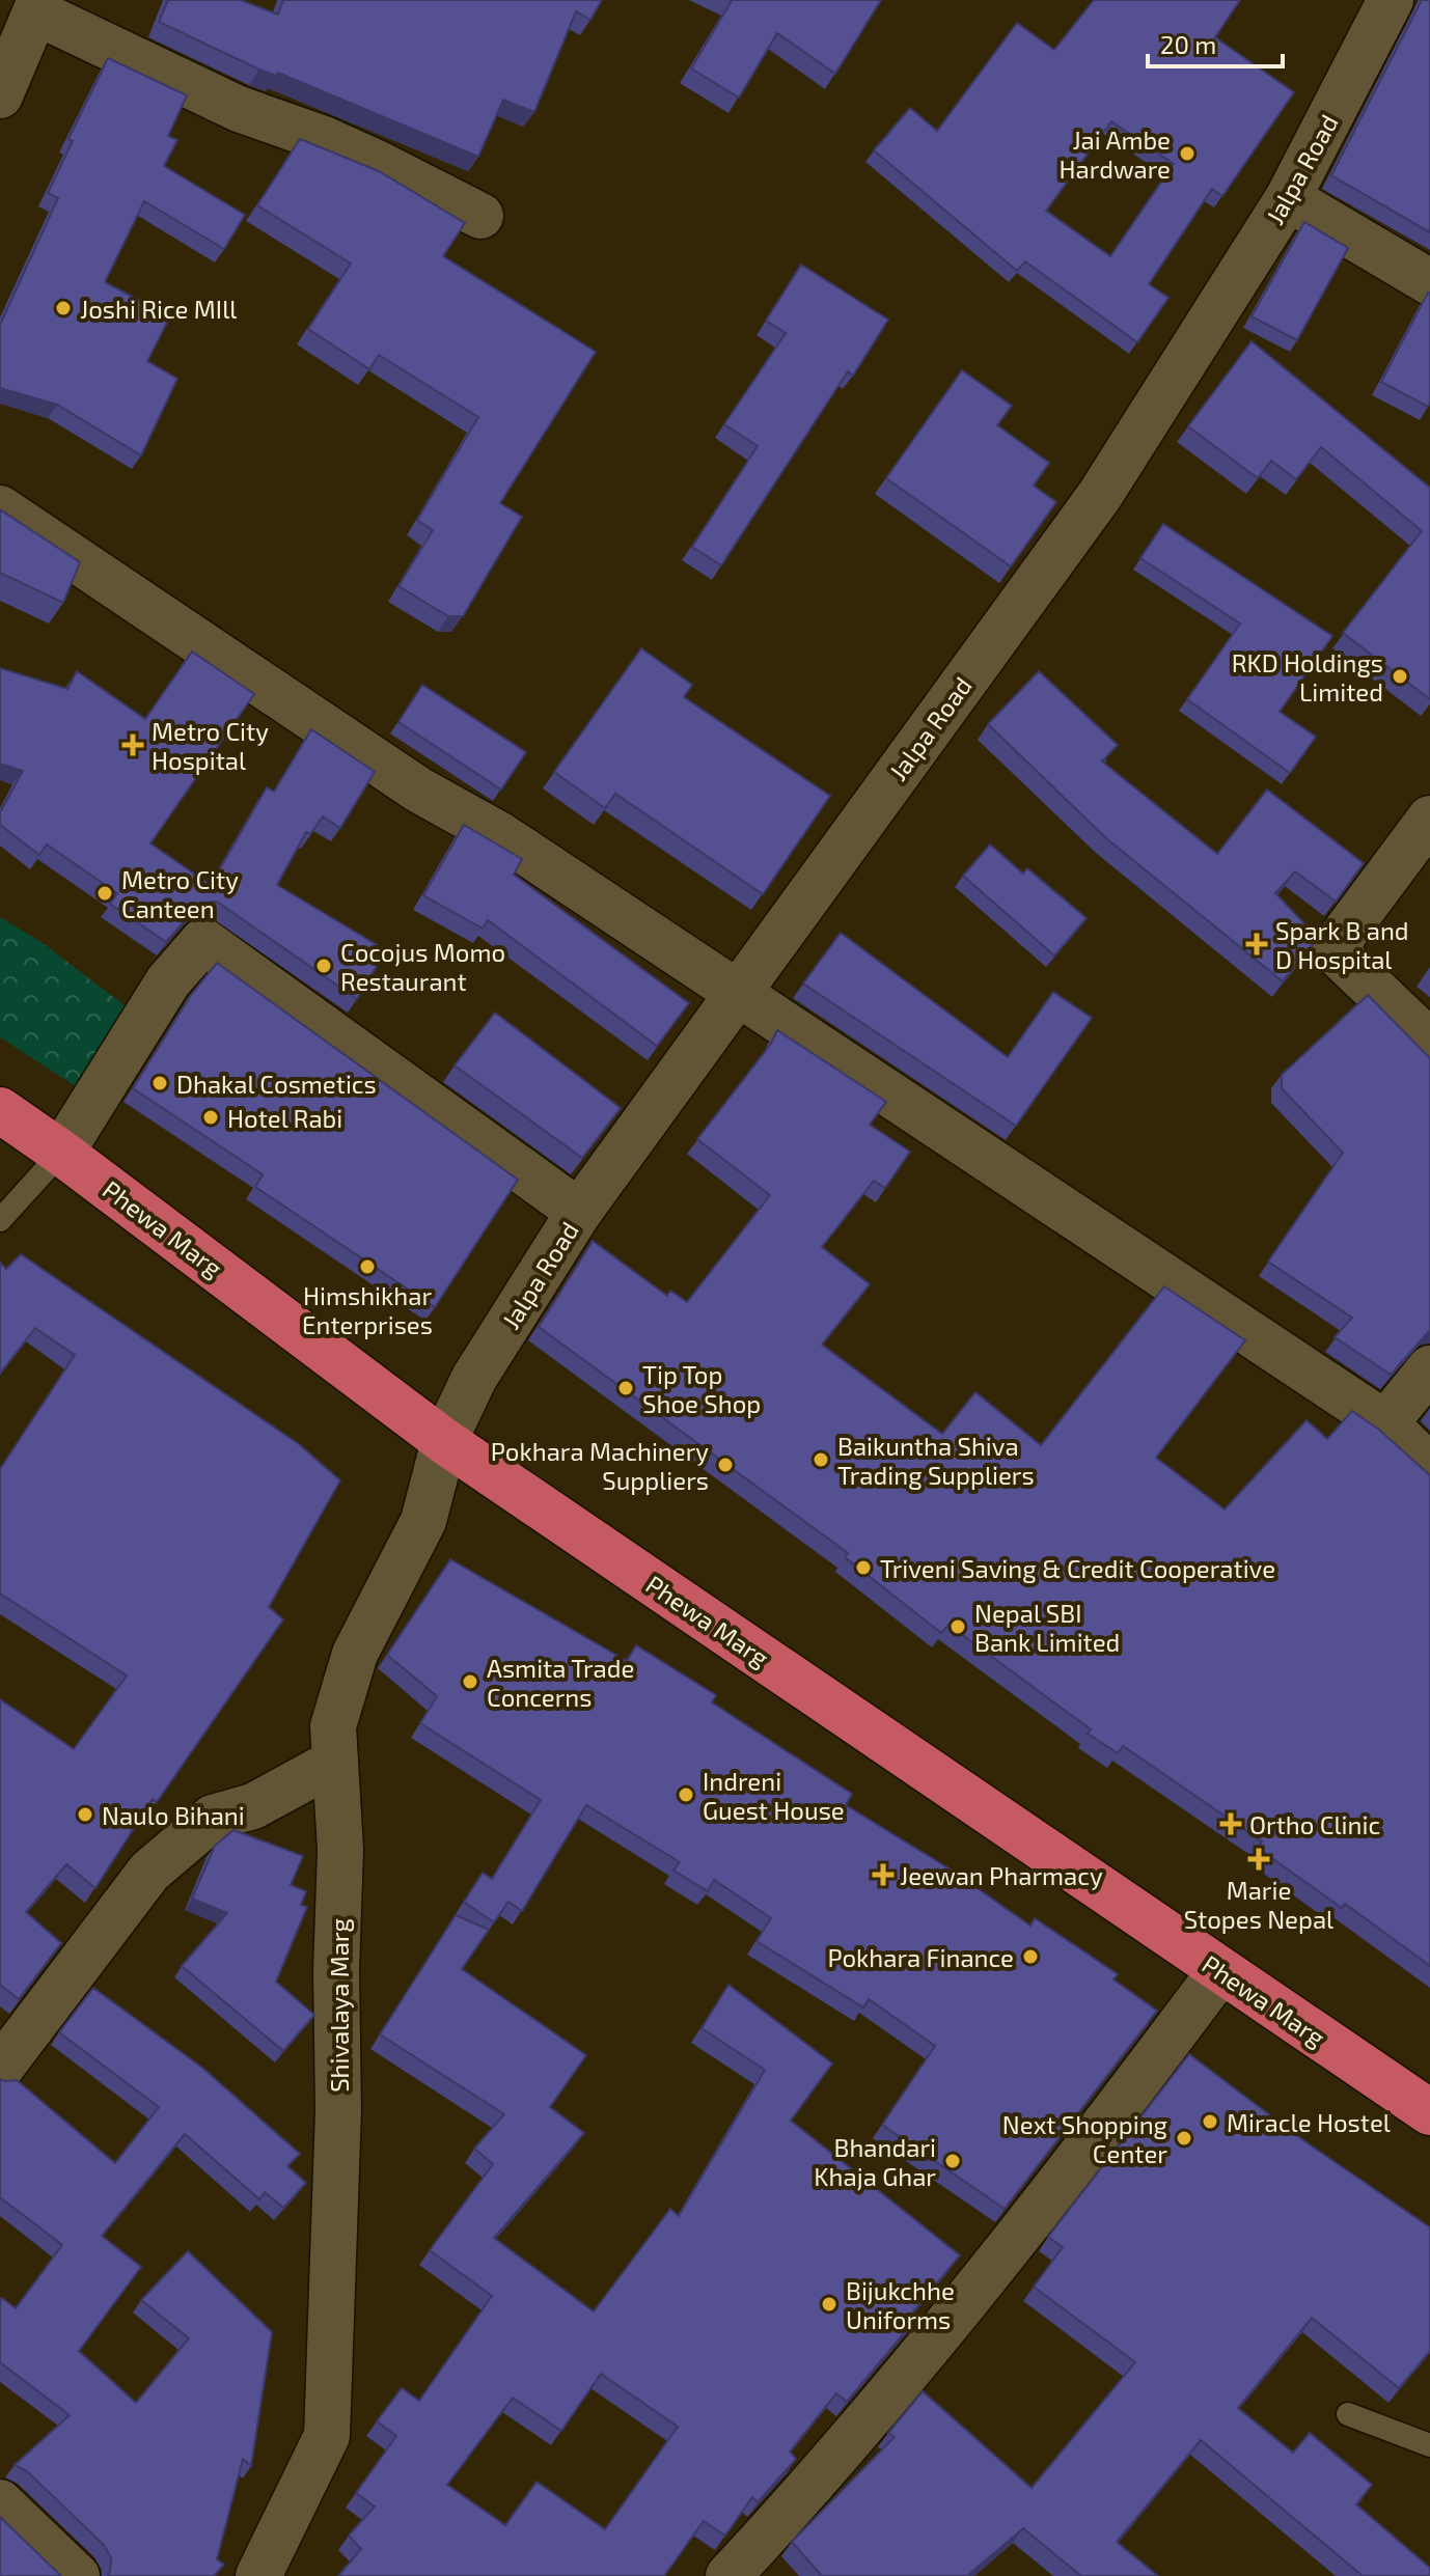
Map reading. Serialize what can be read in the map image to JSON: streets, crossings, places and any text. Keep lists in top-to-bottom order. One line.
{"streets":{"highway":["Phewa Marg"],"street":["Jalpa Road","Shivalaya Marg"]},"crossings":[["Jalpa Road","Phewa Marg"],["Jalpa Road","Shivalaya Marg"],["Phewa Marg","Shivalaya Marg"]],"places":{"other":["Jai Ambe Hardware","Joshi Rice MIll","RKD Holdings Limited","Metro City Canteen","Cocojus Momo Restaurant","Dhakal Cosmetics","Hotel Rabi","Himshikhar Enterprises","Tip Top Shoe Shop","Baikuntha Shiva Trading Suppliers","Pokhara Machinery Suppliers","Triveni Saving & Credit Cooperative","Nepal SBI Bank Limited","Asmita Trade Concerns","Indreni Guest House","Naulo Bihani","Pokhara Finance","Miracle Hostel","Next Shopping Center","Bhandari Khaja Ghar","Bijukchhe Uniforms"],"health":["Metro City Hospital","Spark B and D Hospital","Ortho Clinic","Marie Stopes Nepal","Jeewan Pharmacy"]},"scale_bar":"20 m"}
